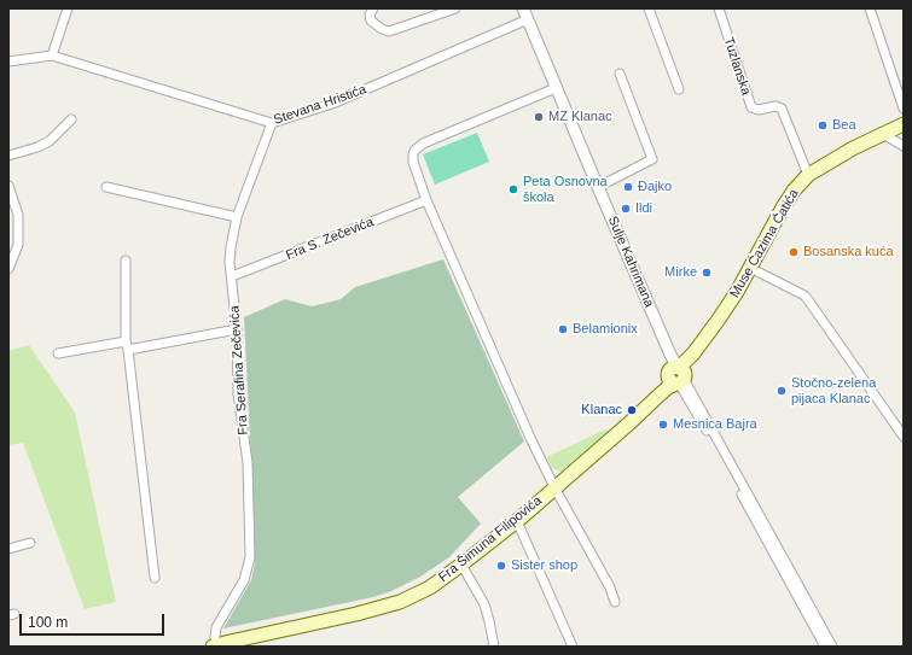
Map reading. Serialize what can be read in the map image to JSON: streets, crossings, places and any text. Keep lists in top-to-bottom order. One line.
{"streets":{"main road":["Muse Ćazima Ćatića","Fra Šimuna Filipovića"],"street":["Tuzlanska","Stevana Hristića","Fra S. Zečevića","Sulje Kahrimana","Fra Serafina Zečevića"]},"crossings":[["Tuzlanska","Muse Ćazima Ćatića"],["Stevana Hristića","Sulje Kahrimana"],["Stevana Hristića","Fra Serafina Zečevića"],["Fra S. Zečevića","Fra Serafina Zečevića"],["Muse Ćazima Ćatića","Sulje Kahrimana"],["Muse Ćazima Ćatića","Fra Šimuna Filipovića"],["Sulje Kahrimana","Fra Šimuna Filipovića"],["Fra Serafina Zečevića","Fra Šimuna Filipovića"]],"places":["MZ Klanac","Bea","Đajko","Peta Osnovna škola","Ildi","Bosanska kuća","Mirke","Belamionix","Stočno-zelena pijaca Klanac","Klanac","Mesnica Bajra","Sister shop"],"scale_bar":"100 m"}
